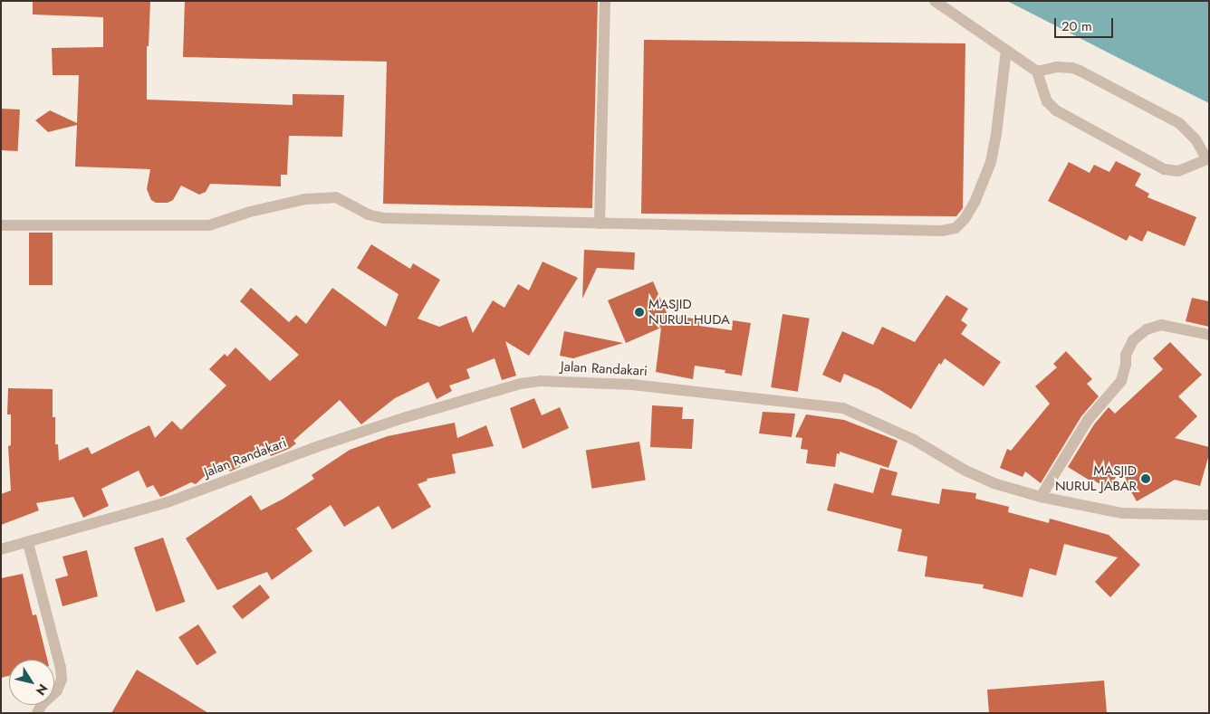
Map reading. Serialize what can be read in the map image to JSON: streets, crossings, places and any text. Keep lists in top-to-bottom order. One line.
{"streets":{"street":["Jalan Randakari"]},"places":["MASJID NURUL HUDA","MASJID NURUL JABAR"],"scale_bar":"20 m","north":"bottom right"}
